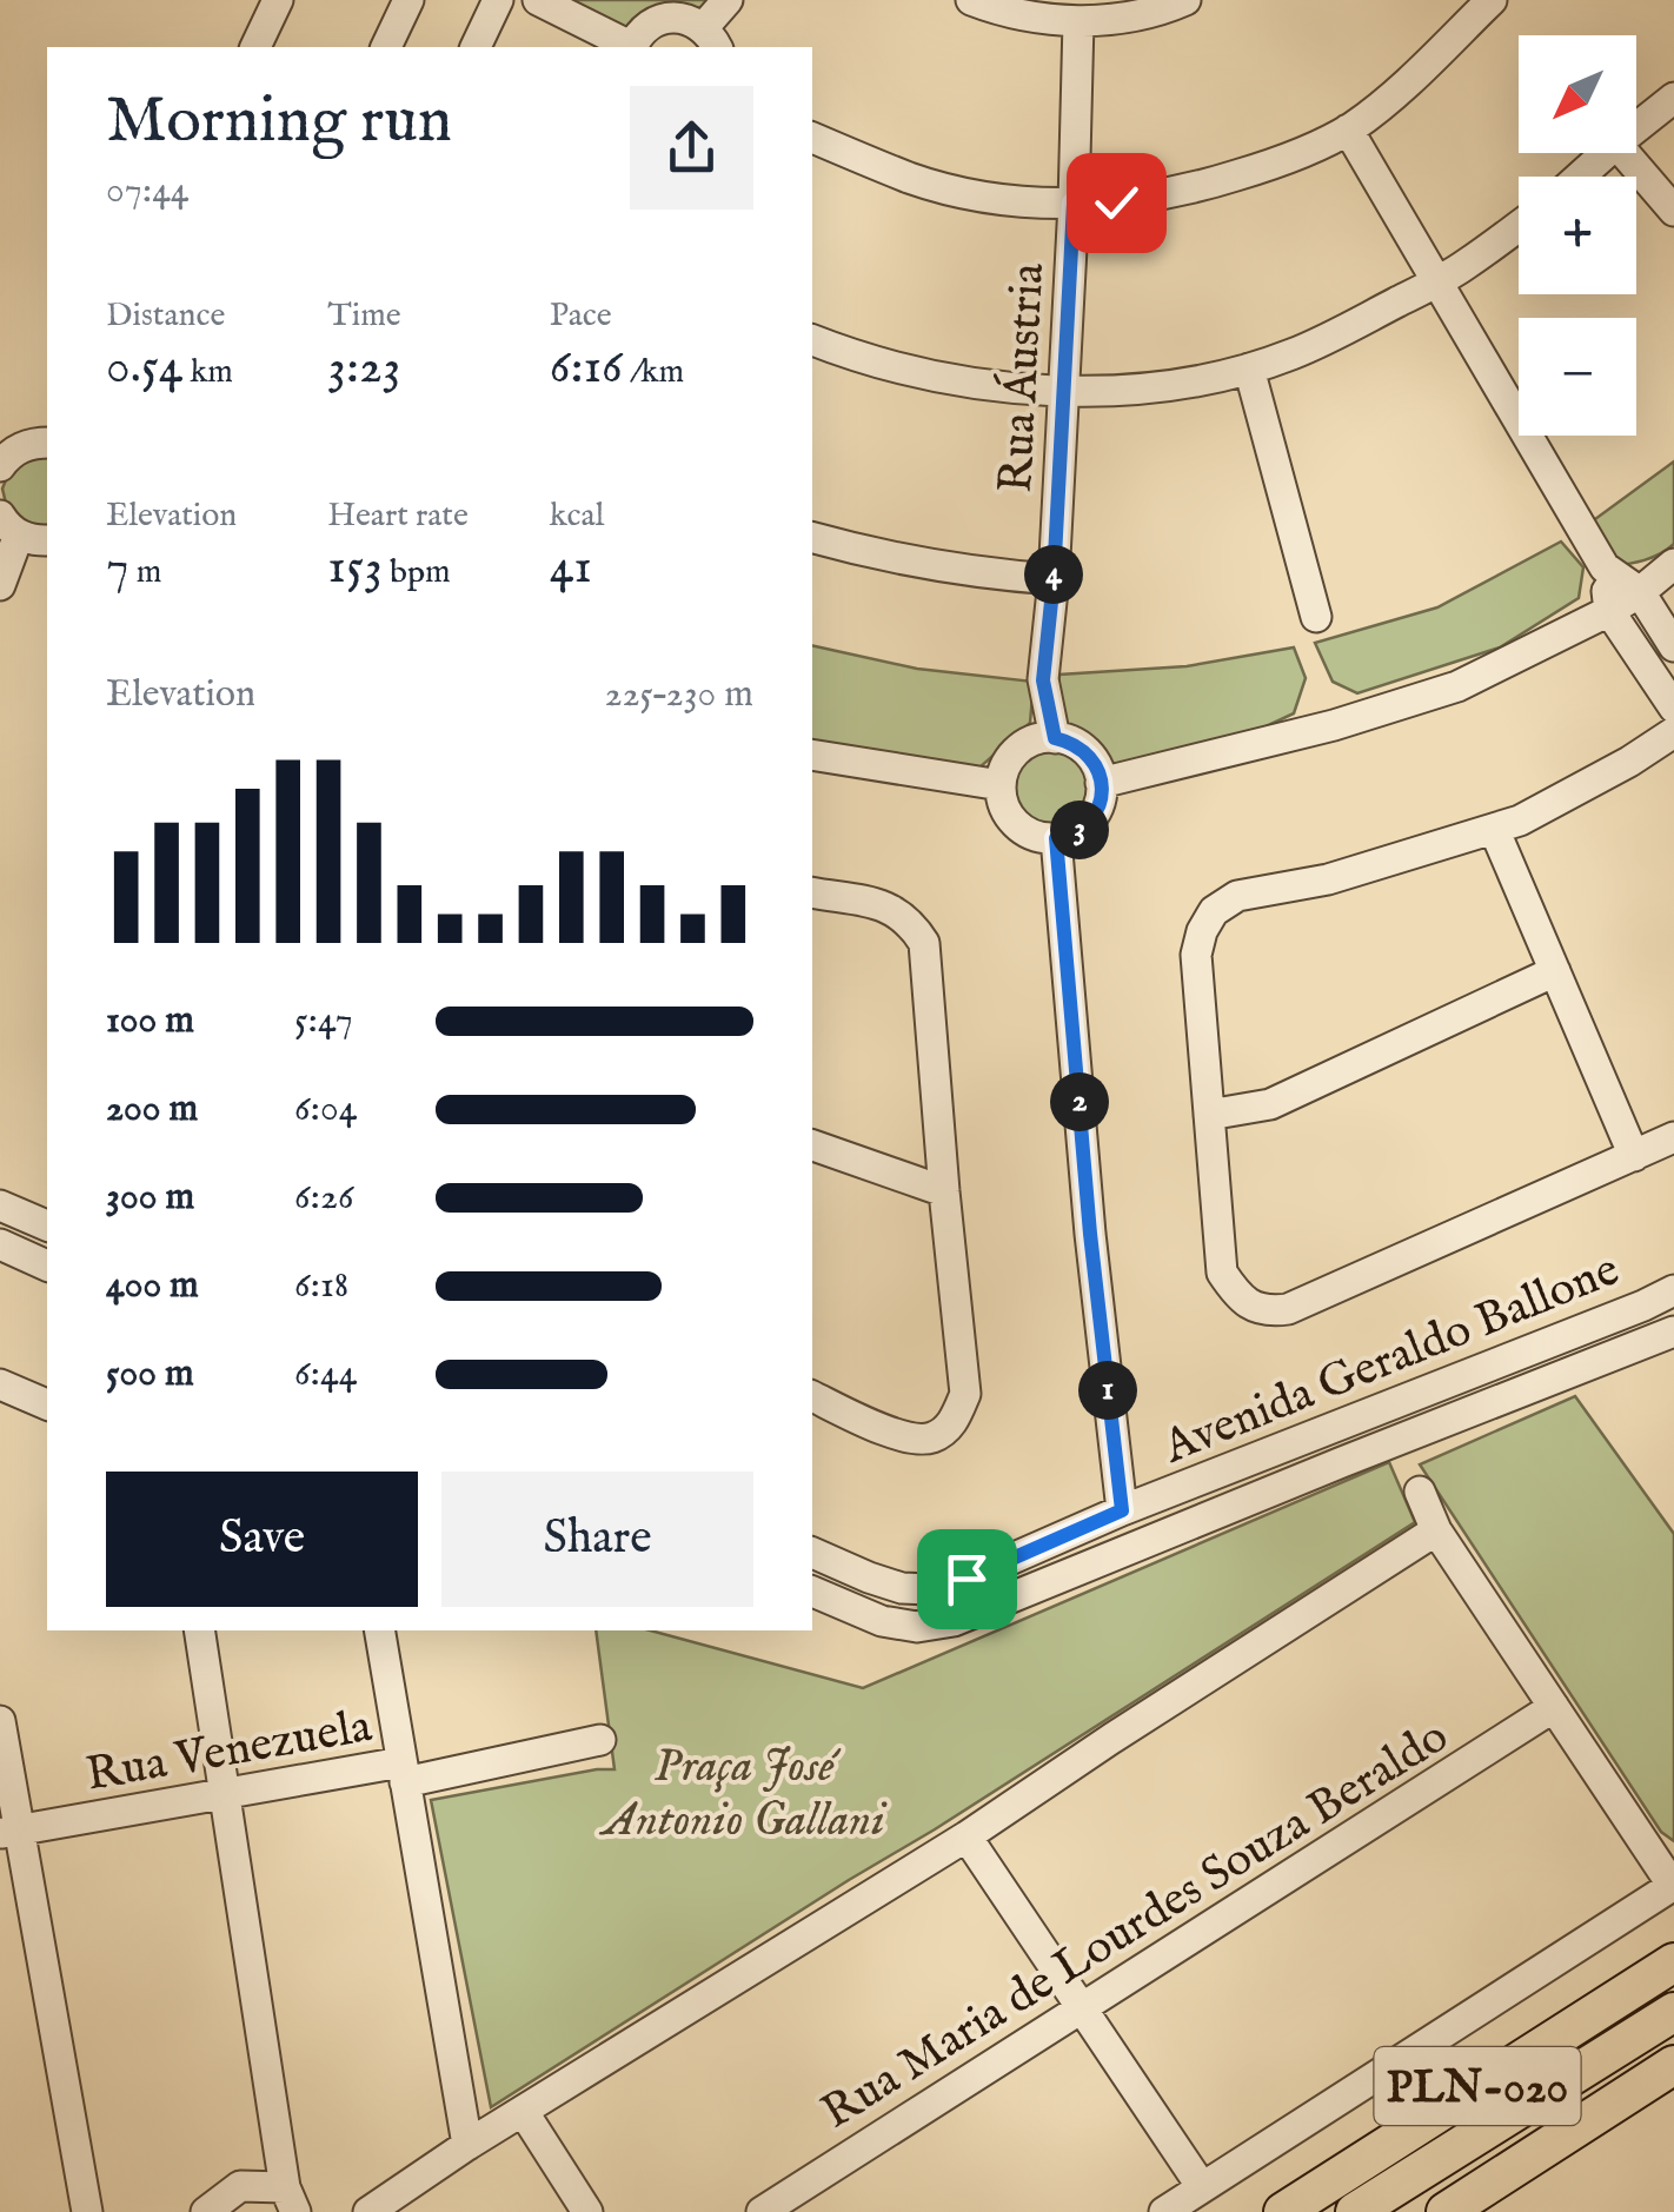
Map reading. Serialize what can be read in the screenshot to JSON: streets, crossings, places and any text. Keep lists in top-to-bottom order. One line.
{"streets":{"main road":["PLN-020"],"street":["Rua Áustria","Avenida Geraldo Ballone","Rua Venezuela","Rua Maria de Lourdes Souza Beraldo"]},"parks":["Praça José Antonio Gallani"],"north":"bottom left","page":{"map_buttons":["+","−"],"heading":["Morning run","07:44"],"stats":[["Distance","0.54 km"],["Time","3:23"],["Pace","6:16 /km"],["Elevation","7 m"],["Heart rate","153 bpm"],["kcal","41"]],"pins":["4","3","2","1"],"chart":["Elevation","225–230 m"],"list":[{"name":"100 m","note":"5:47"},{"name":"200 m","note":"6:04"},{"name":"300 m","note":"6:26"},{"name":"400 m","note":"6:18"},{"name":"500 m","note":"6:44"}],"buttons":["Save","Share"]}}
